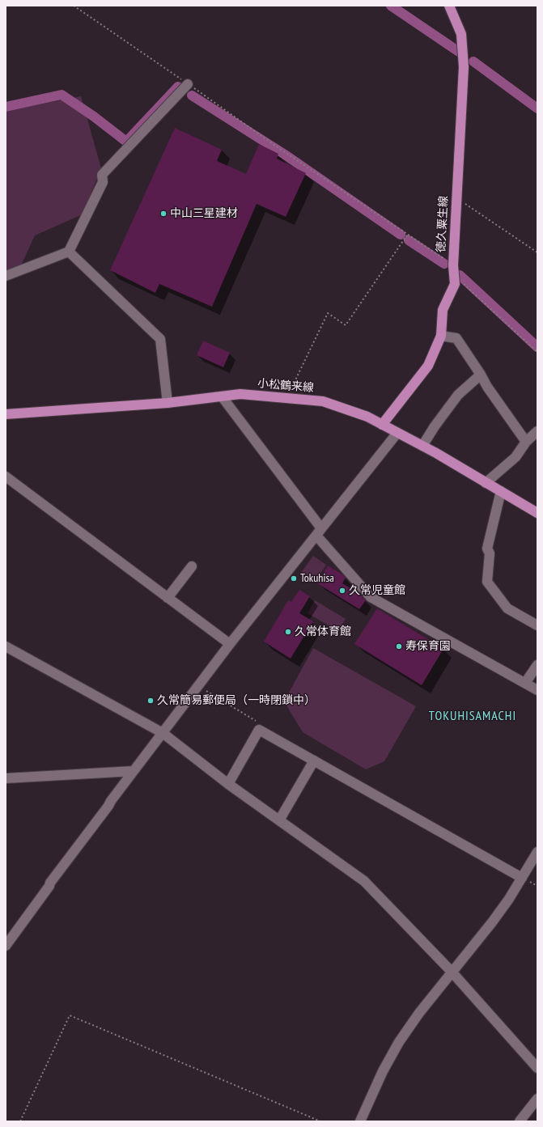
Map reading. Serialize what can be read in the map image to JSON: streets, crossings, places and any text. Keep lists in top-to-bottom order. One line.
{"streets":{"main road":["徳久粟生線","小松鶴来線"]},"crossings":[["徳久粟生線","小松鶴来線"]],"districts":["TOKUHISAMACHI"],"places":["中山三星建材","Tokuhisa","久常児童館","久常体育館","寿保育園","久常簡易郵便局（一時閉鎖中）"]}
